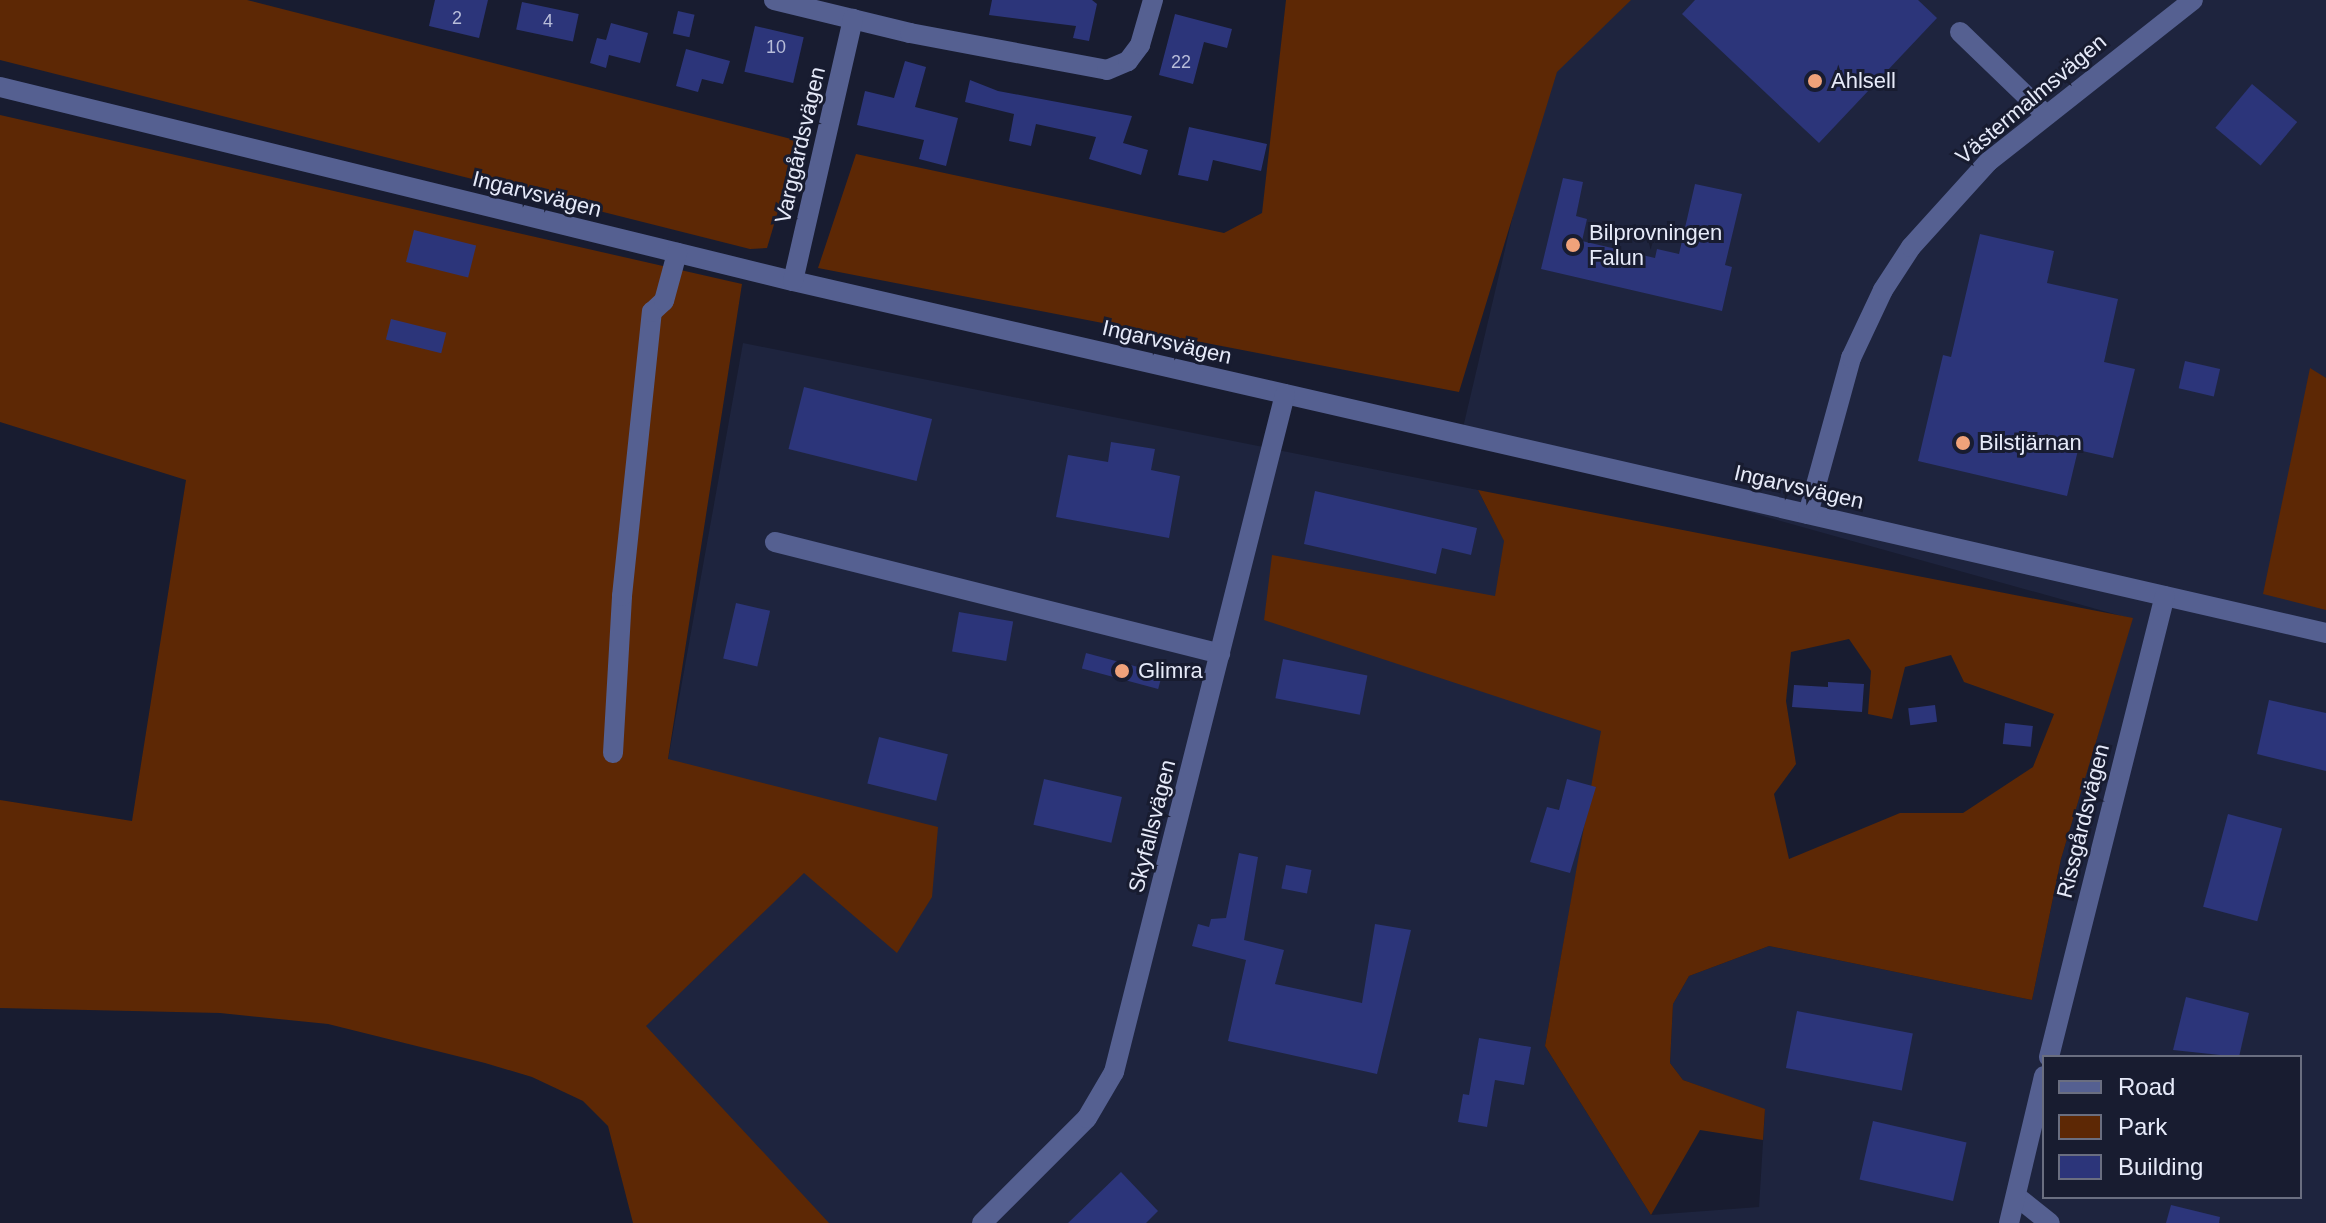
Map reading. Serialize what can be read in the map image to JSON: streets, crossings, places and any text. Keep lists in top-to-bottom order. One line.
{"streets":{"street":["Västermalmsvägen","Varggårdsvägen","Ingarvsvägen","Rissgårdsvägen","Skyfallsvägen"]},"crossings":[["Västermalmsvägen","Ingarvsvägen"],["Varggårdsvägen","Ingarvsvägen"],["Ingarvsvägen","Rissgårdsvägen"],["Ingarvsvägen","Skyfallsvägen"]],"places":["Ahlsell","Bilprovningen Falun","Bilstjärnan","Glimra"],"house_numbers":["2","4","10","22"],"legend":["Road","Park","Building"]}
